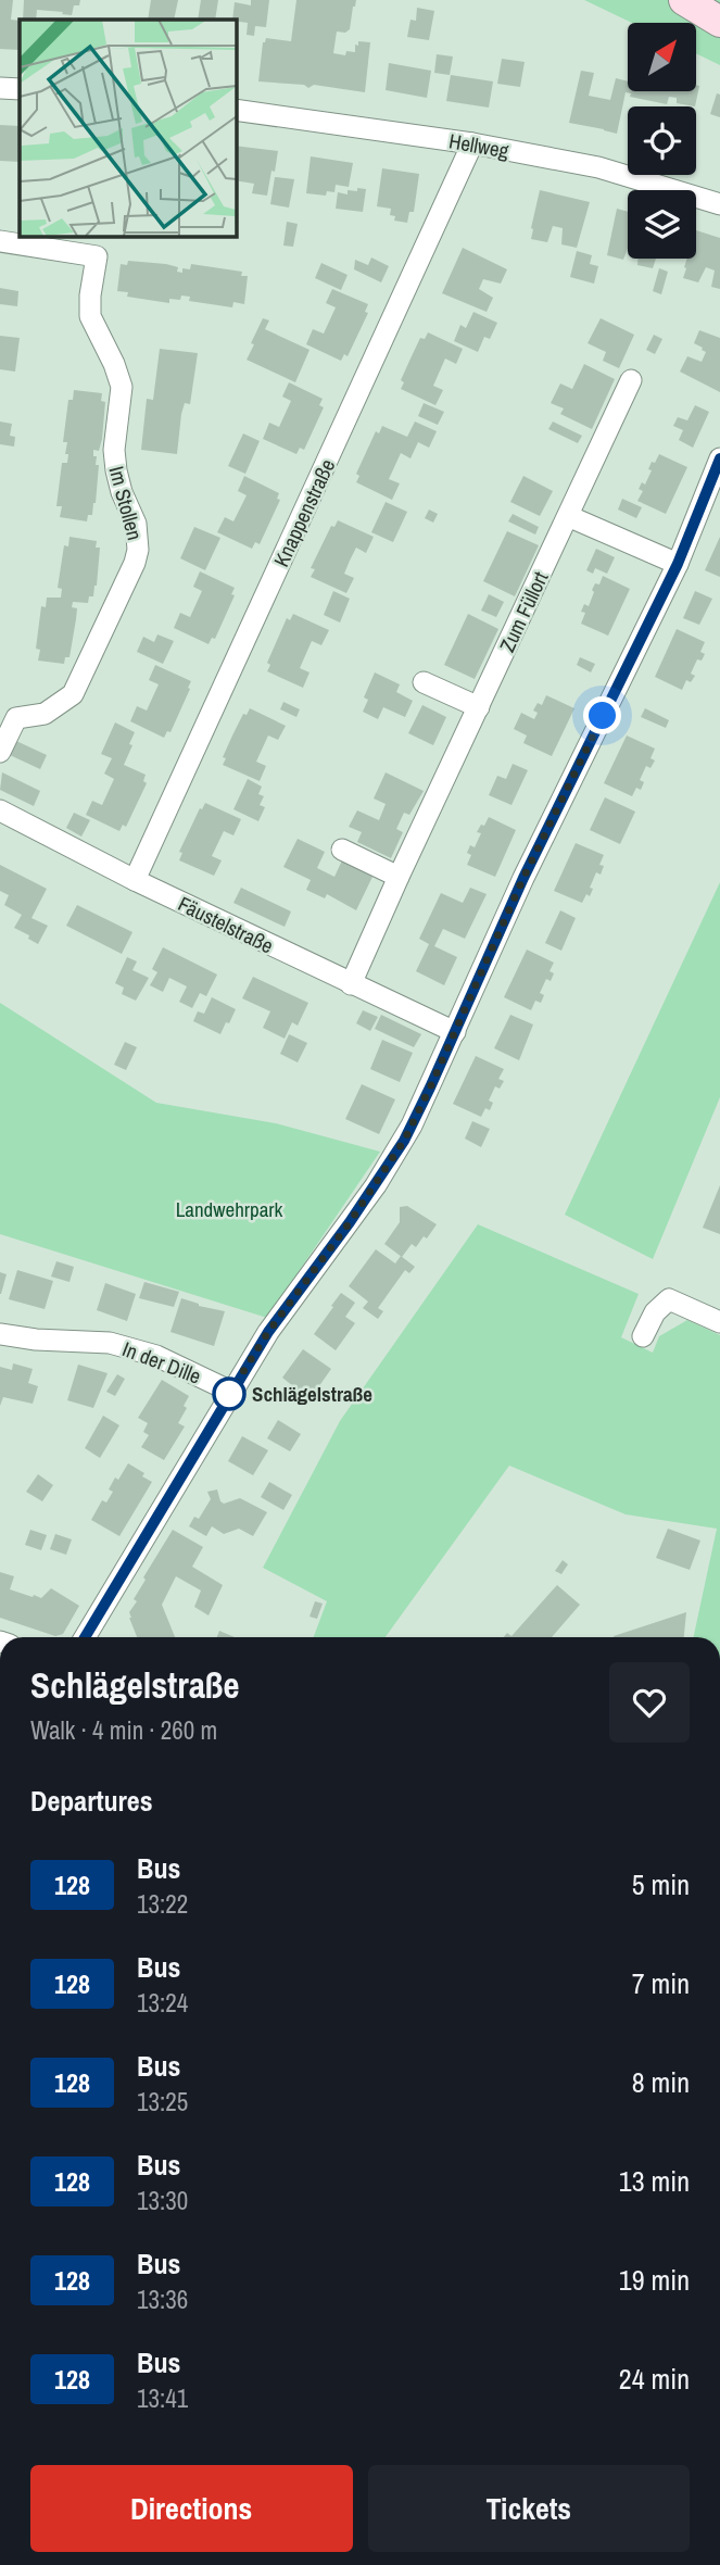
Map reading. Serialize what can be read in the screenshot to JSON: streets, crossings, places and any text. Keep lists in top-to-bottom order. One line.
{"streets":{"street":["Hellweg","Im Stollen","Knappenstraße","Zum Füllort","Fäustelstraße","In der Dille"]},"crossings":[["Hellweg","Knappenstraße"],["Knappenstraße","Fäustelstraße"],["Zum Füllort","Fäustelstraße"]],"parks":["Landwehrpark"],"places":["Schlägelstraße"],"lines":["bus line 128"],"north":"top right","page":{"heading":[["Schlägelstraße","Walk · 4 min · 260 m"],"Departures"],"list":[{"mark":"128","name":"Bus","note":"13:22","value":"5 min"},{"mark":"128","name":"Bus","note":"13:24","value":"7 min"},{"mark":"128","name":"Bus","note":"13:25","value":"8 min"},{"mark":"128","name":"Bus","note":"13:30","value":"13 min"},{"mark":"128","name":"Bus","note":"13:36","value":"19 min"},{"mark":"128","name":"Bus","note":"13:41","value":"24 min"}],"buttons":["Directions","Tickets"]}}
